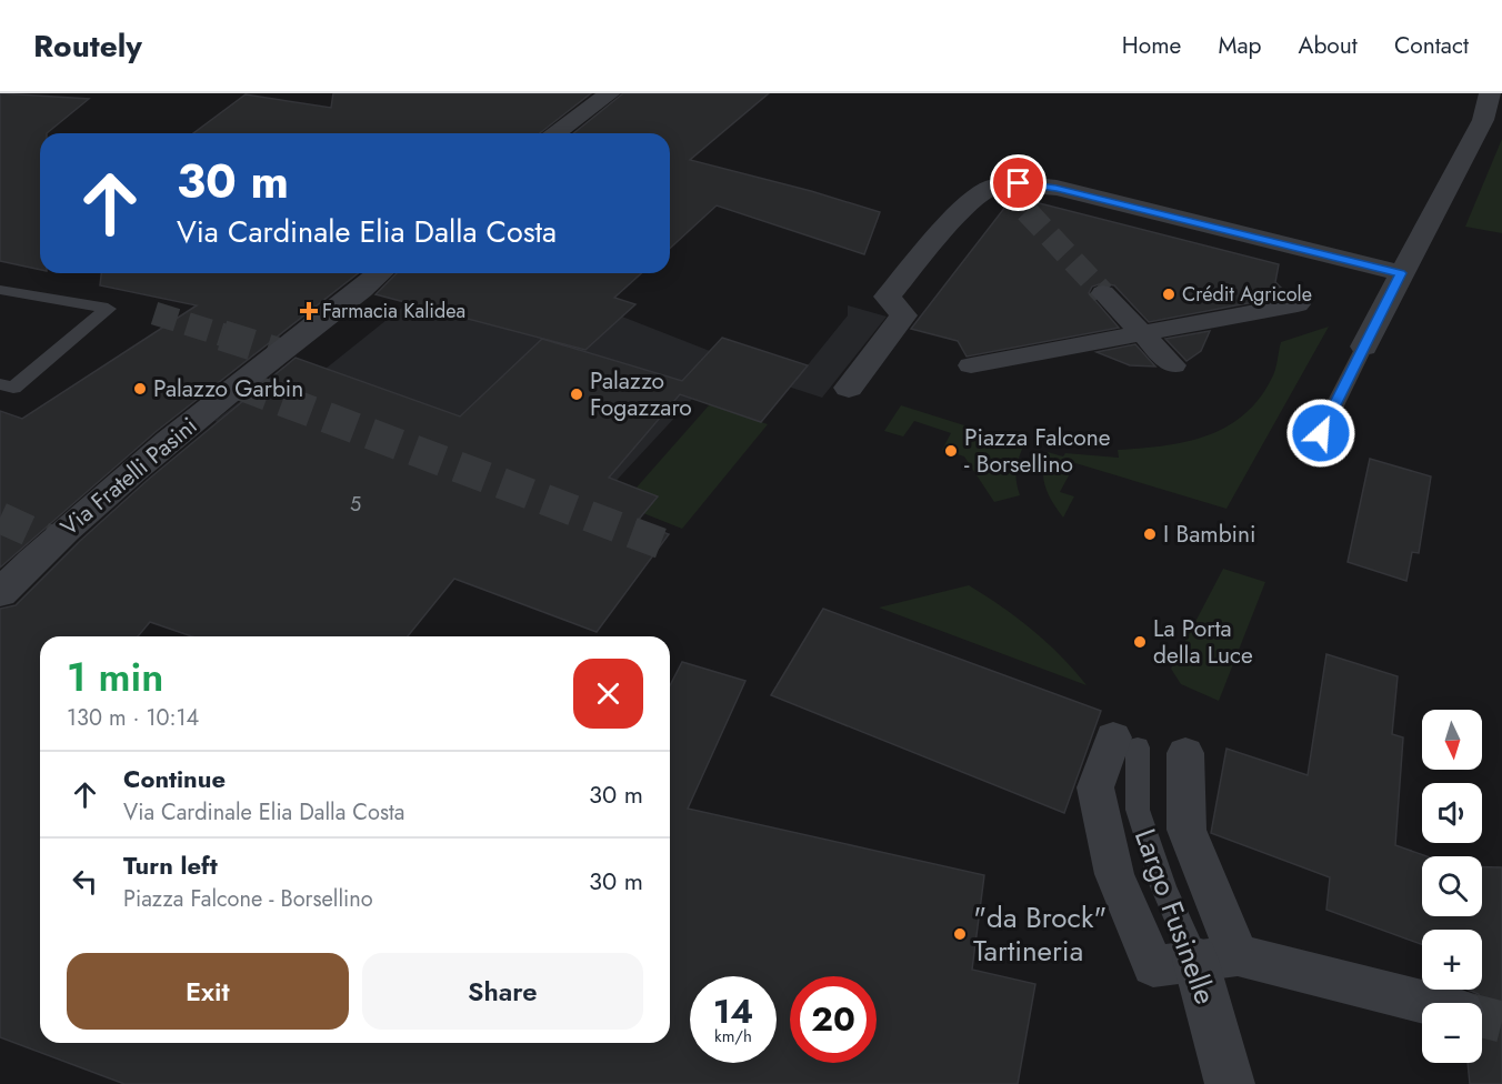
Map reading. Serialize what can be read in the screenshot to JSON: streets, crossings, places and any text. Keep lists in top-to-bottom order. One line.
{"streets":{"street":["Via Fratelli Pasini","Largo Fusinelle"]},"places":{"other":["Crédit Agricole","Palazzo Garbin","Palazzo Fogazzaro","Piazza Falcone - Borsellino","I Bambini","La Porta della Luce","\"da Brock\" Tartineria"],"health":["Farmacia Kalidea"]},"house_numbers":["5"],"north":"bottom","page":{"header":"Routely","nav":["Home","Map","About","Contact"],"turn":["30 m","Via Cardinale Elia Dalla Costa"],"heading":["1 min","130 m · 10:14"],"map_buttons":["+","−"],"list":[{"name":"Continue","note":"Via Cardinale Elia Dalla Costa","value":"30 m"},{"name":"Turn left","note":"Piazza Falcone - Borsellino","value":"30 m"}],"buttons":["Exit","Share"],"speed":"14 km/h","limit":"20"}}
